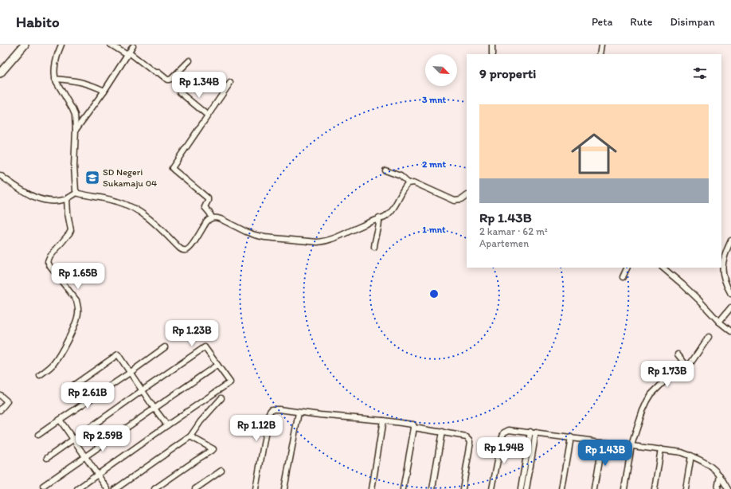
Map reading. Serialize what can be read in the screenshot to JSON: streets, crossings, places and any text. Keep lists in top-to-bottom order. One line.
{"places":{"school or university":["SD Negeri Sukamaju 04"]},"north":"bottom right","page":{"header":"Habito","nav":["Peta","Rute","Disimpan"],"heading":"9 properti","price":["Rp 1.34B","Rp 1.65B","Rp 1.23B","Rp 1.73B","Rp 2.61B","Rp 1.12B","Rp 2.59B","Rp 1.94B","Rp 1.43B"],"list":[{"name":"Rp 1.43B","note":"2 kamar · 62 m² · Apartemen"}]},"rings":["3 mnt","2 mnt","1 mnt"]}
